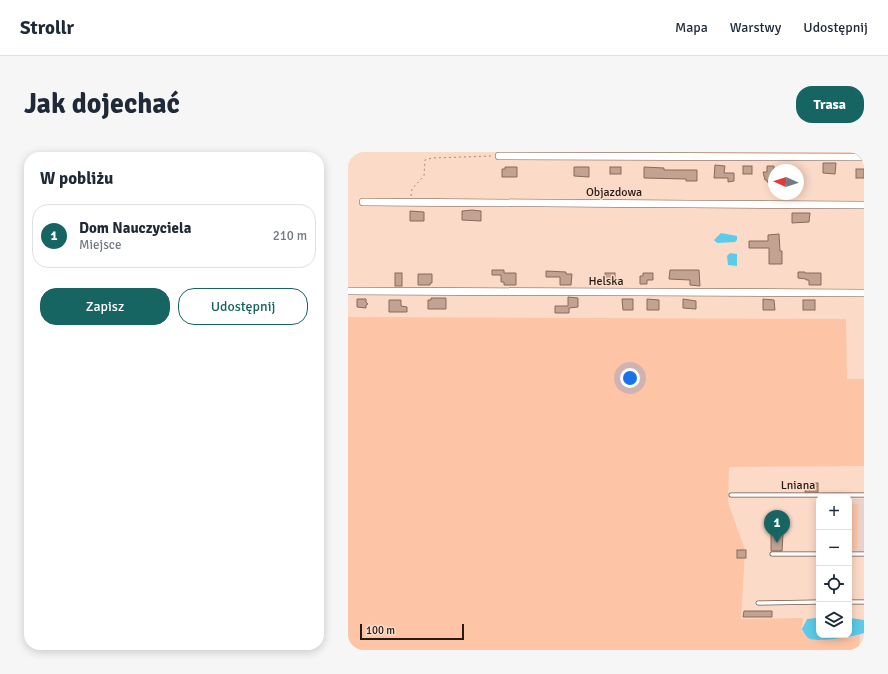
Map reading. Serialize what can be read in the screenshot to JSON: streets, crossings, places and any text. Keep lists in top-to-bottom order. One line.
{"streets":{"street":["Objazdowa","Helska"],"lane":["Lniana"]},"scale_bar":"100 m","north":"left","page":{"header":"Strollr","nav":["Mapa","Warstwy","Udostępnij"],"buttons":["Trasa",["Zapisz","Udostępnij"]],"title":"Jak dojechać","heading":"W pobliżu","list":[{"mark":"1","name":"Dom Nauczyciela","note":"Miejsce","value":"210 m"}],"map_buttons":["+","−"],"pins":"1","scale":"100 m"}}
